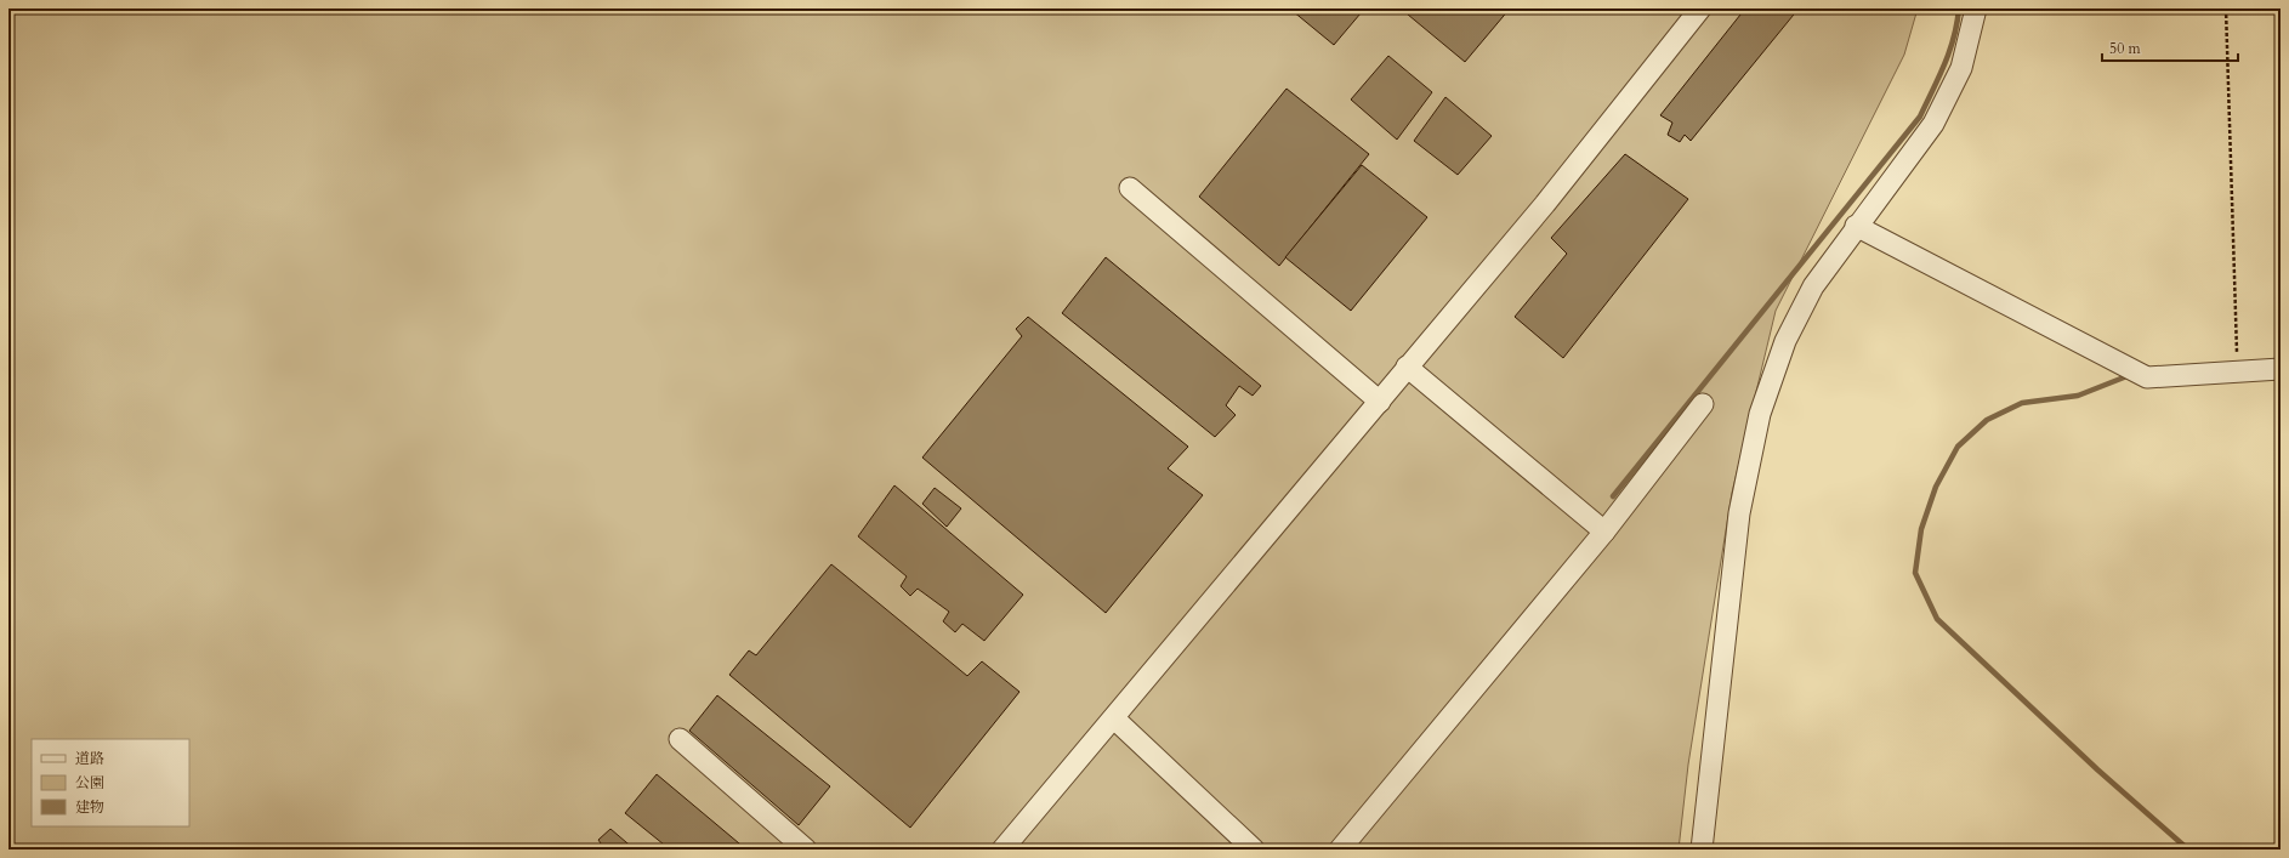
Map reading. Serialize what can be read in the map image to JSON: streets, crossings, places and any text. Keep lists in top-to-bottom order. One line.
{"legend":["道路","公園","建物"],"scale_bar":"50 m"}
